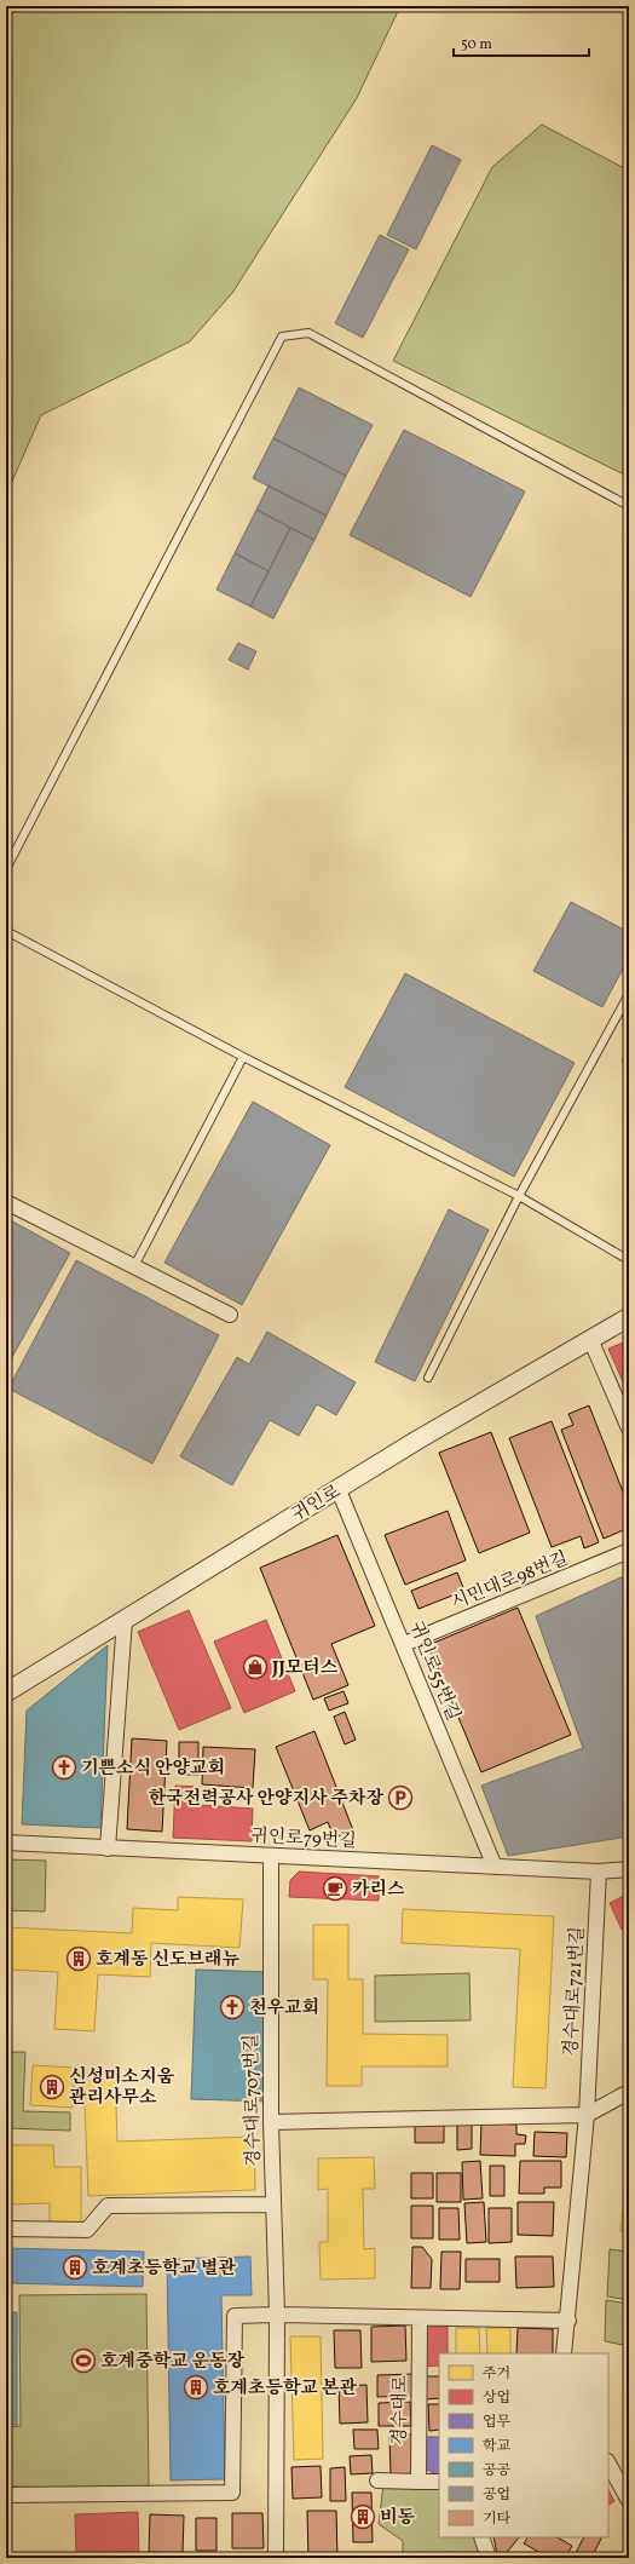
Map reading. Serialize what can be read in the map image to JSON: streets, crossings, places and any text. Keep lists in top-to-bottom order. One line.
{"streets":{"street":["귀인로","시민대로98번길","귀인로55번길","귀인로79번길","경수대로721번길","경수대로707번길","경수대로"]},"crossings":[["귀인로","귀인로55번길"],["시민대로98번길","귀인로55번길"],["귀인로55번길","귀인로79번길"],["귀인로79번길","경수대로721번길"],["귀인로79번길","경수대로707번길"]],"places":{"shop":["JJ모터스"],"church":["기쁜소식 안양교회","천우교회"],"parking":["한국전력공사 안양지사 주차장"],"cafe":["카리스"],"building":["호계동 신도브래뉴","신성미소지움 관리사무소","호계초등학교 별관","호계초등학교 본관","비동"],"sports":["호계중학교 운동장"]},"legend":["주거","상업","업무","학교","공공","공업","기타"],"scale_bar":"50 m"}
